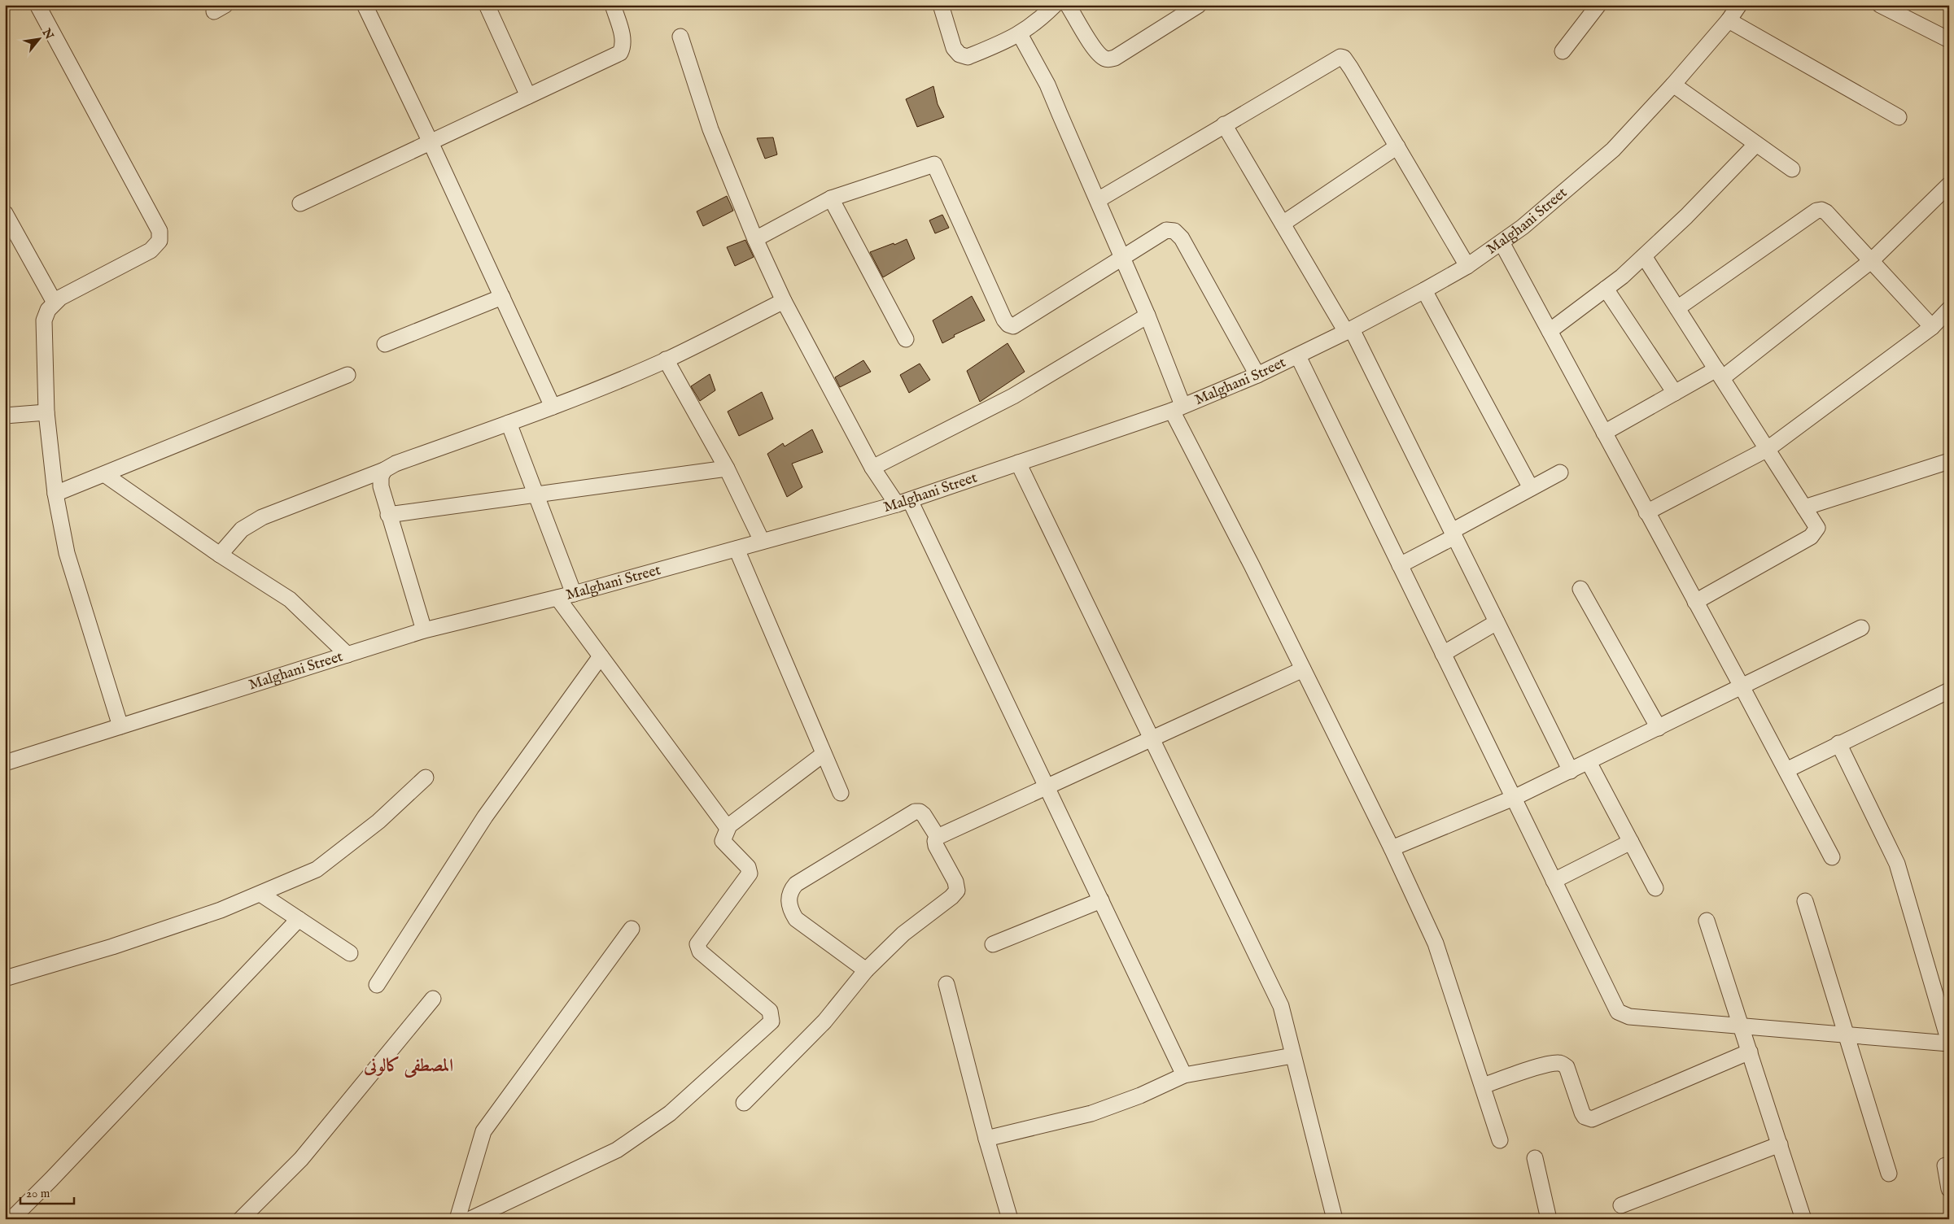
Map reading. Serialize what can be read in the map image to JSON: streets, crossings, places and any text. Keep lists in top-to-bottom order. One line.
{"streets":{"street":["Malghani Street"]},"districts":["المصطفی کالونی"],"scale_bar":"20 m","north":"top right"}
